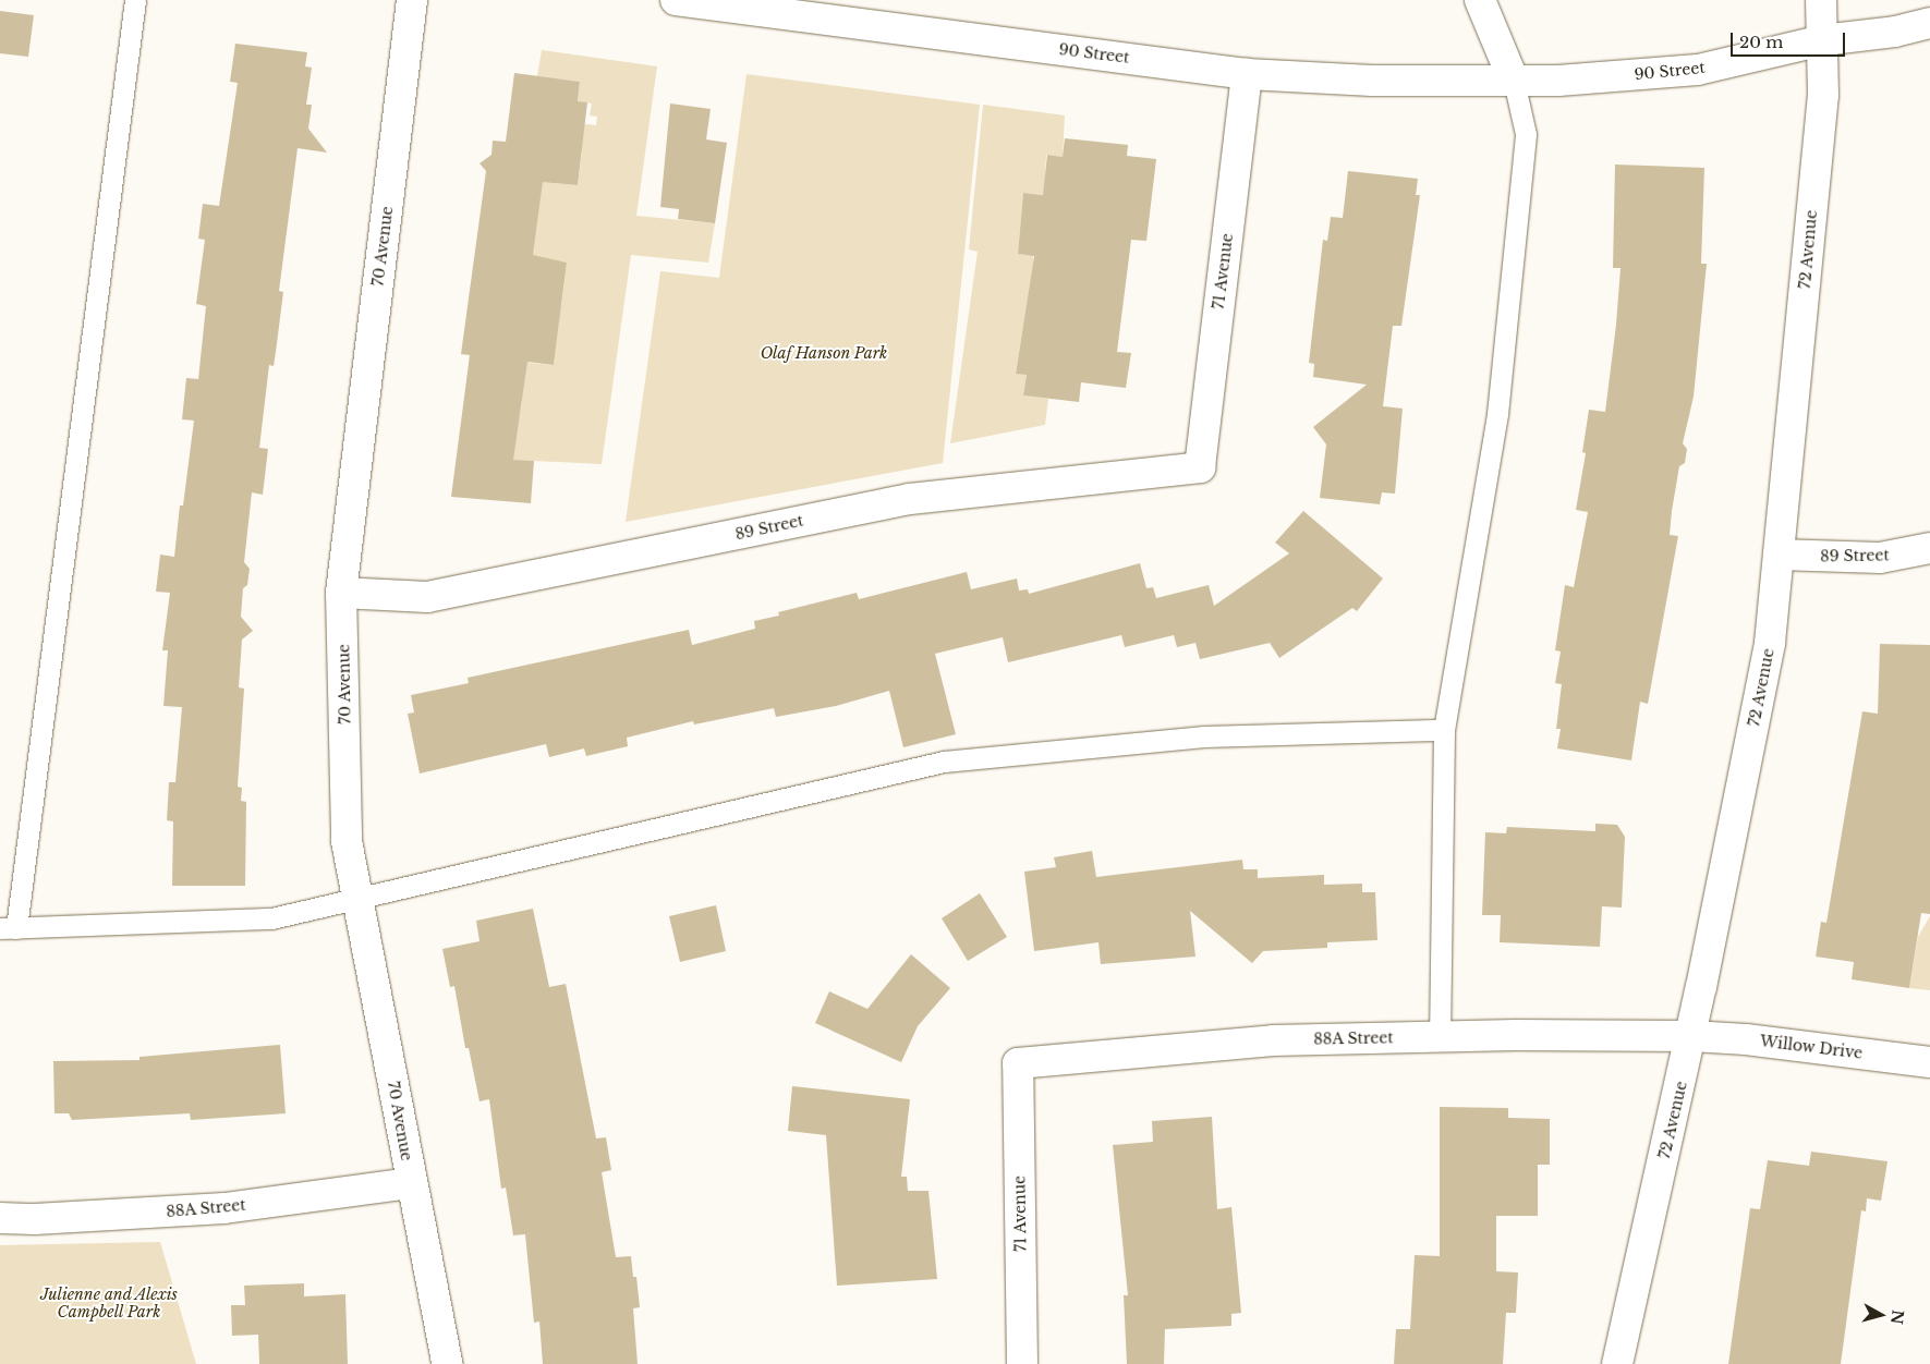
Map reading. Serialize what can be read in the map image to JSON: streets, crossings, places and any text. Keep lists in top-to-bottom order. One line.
{"streets":{"street":["90 Street","70 Avenue","72 Avenue","71 Avenue","89 Street","88A Street","Willow Drive"]},"crossings":[["90 Street","72 Avenue"],["90 Street","71 Avenue"],["70 Avenue","89 Street"],["70 Avenue","88A Street"],["72 Avenue","89 Street"],["72 Avenue","88A Street"],["72 Avenue","Willow Drive"],["71 Avenue","89 Street"],["71 Avenue","88A Street"],["88A Street","Willow Drive"]],"parks":["Olaf Hanson Park","Julienne and Alexis Campbell Park"],"scale_bar":"20 m","north":"right"}
